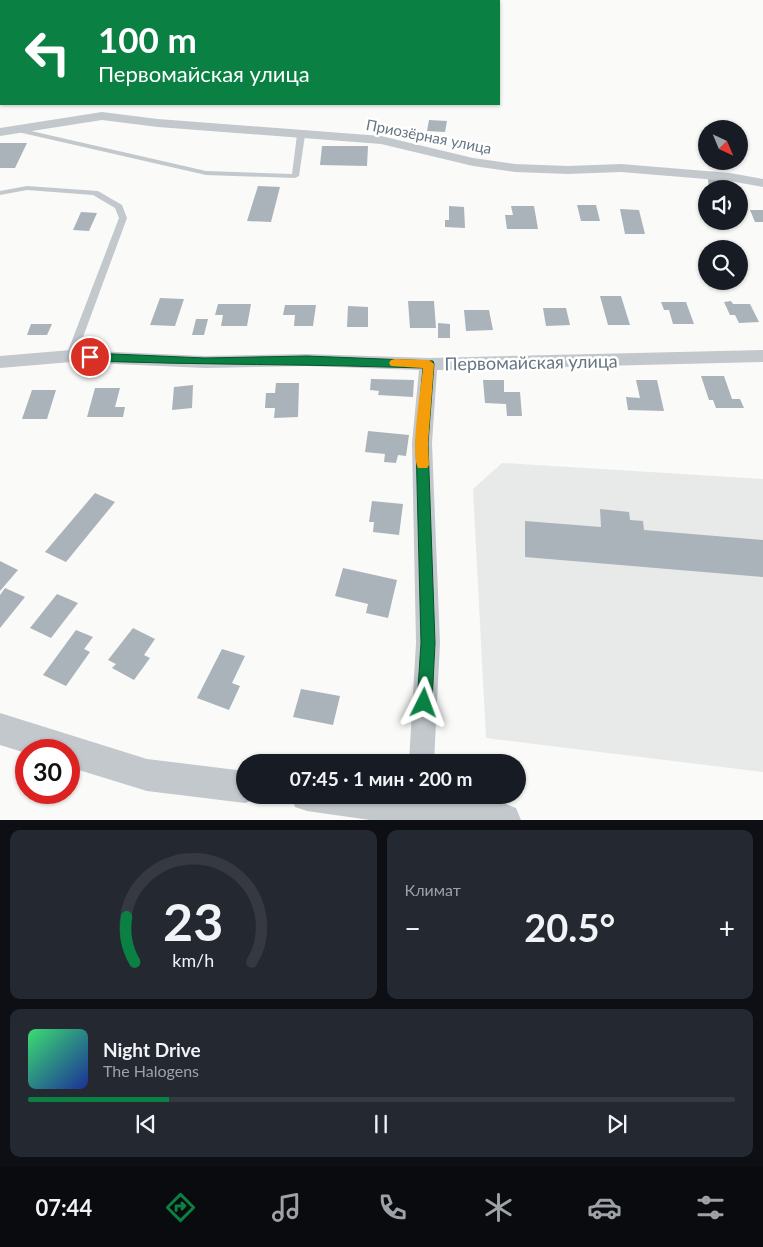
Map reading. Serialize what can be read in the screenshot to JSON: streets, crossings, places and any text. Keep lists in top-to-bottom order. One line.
{"streets":{"street":["Приозёрная улица","Первомайская улица"]},"north":"bottom right","page":{"turn":["100 m","Первомайская улица"],"limit":"30","trip":"07:45 · 1 мин · 200 m","tile":"Климат","heat":["−","20.5°","+"],"song":["Night Drive","The Halogens"],"tabs":"07:44","gauge":["23","km/h"]}}
